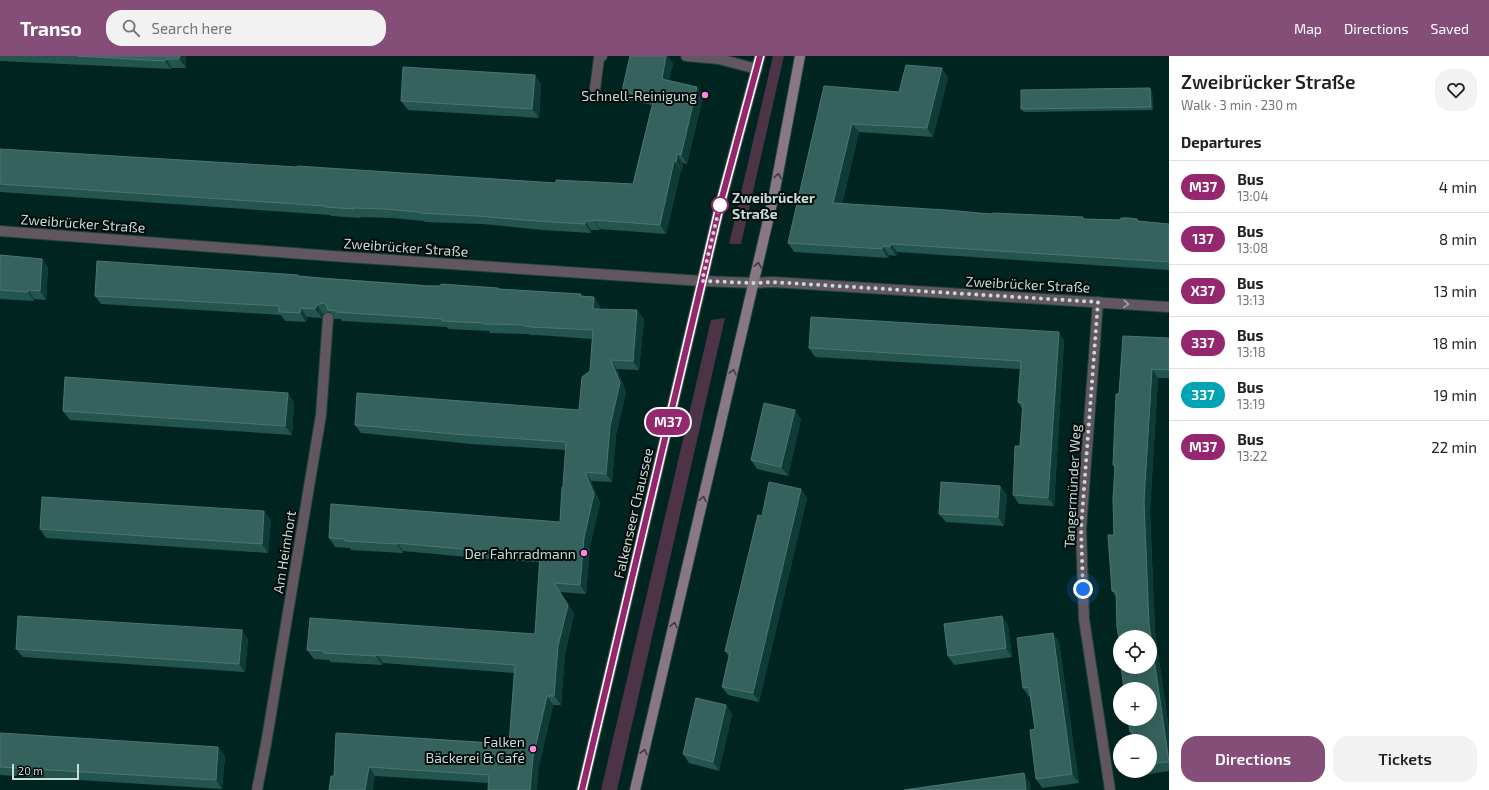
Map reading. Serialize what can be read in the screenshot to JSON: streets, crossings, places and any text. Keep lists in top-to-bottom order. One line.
{"streets":{"main road":["Falkenseer Chaussee"],"street":["Zweibrücker Straße","Tangermünder Weg","Am Heimhort"]},"crossings":[["Zweibrücker Straße","Tangermünder Weg"],["Zweibrücker Straße","Falkenseer Chaussee"]],"places":["Schnell-Reinigung","Zweibrücker Straße","Der Fahrradmann","Falken Bäckerei & Café"],"lines":["bus line M37"],"scale_bar":"20 m","page":{"header":"Transo","search":"Search here","nav":["Map","Directions","Saved"],"on_map":"M37","heading":[["Zweibrücker Straße","Walk · 3 min · 230 m"],"Departures"],"list":[{"mark":"M37","name":"Bus","note":"13:04","value":"4 min"},{"mark":"137","name":"Bus","note":"13:08","value":"8 min"},{"mark":"X37","name":"Bus","note":"13:13","value":"13 min"},{"mark":"337","name":"Bus","note":"13:18","value":"18 min"},{"mark":"337","name":"Bus","note":"13:19","value":"19 min"},{"mark":"M37","name":"Bus","note":"13:22","value":"22 min"}],"map_buttons":["+","−"],"buttons":["Directions","Tickets"],"scale":"20 m"}}
